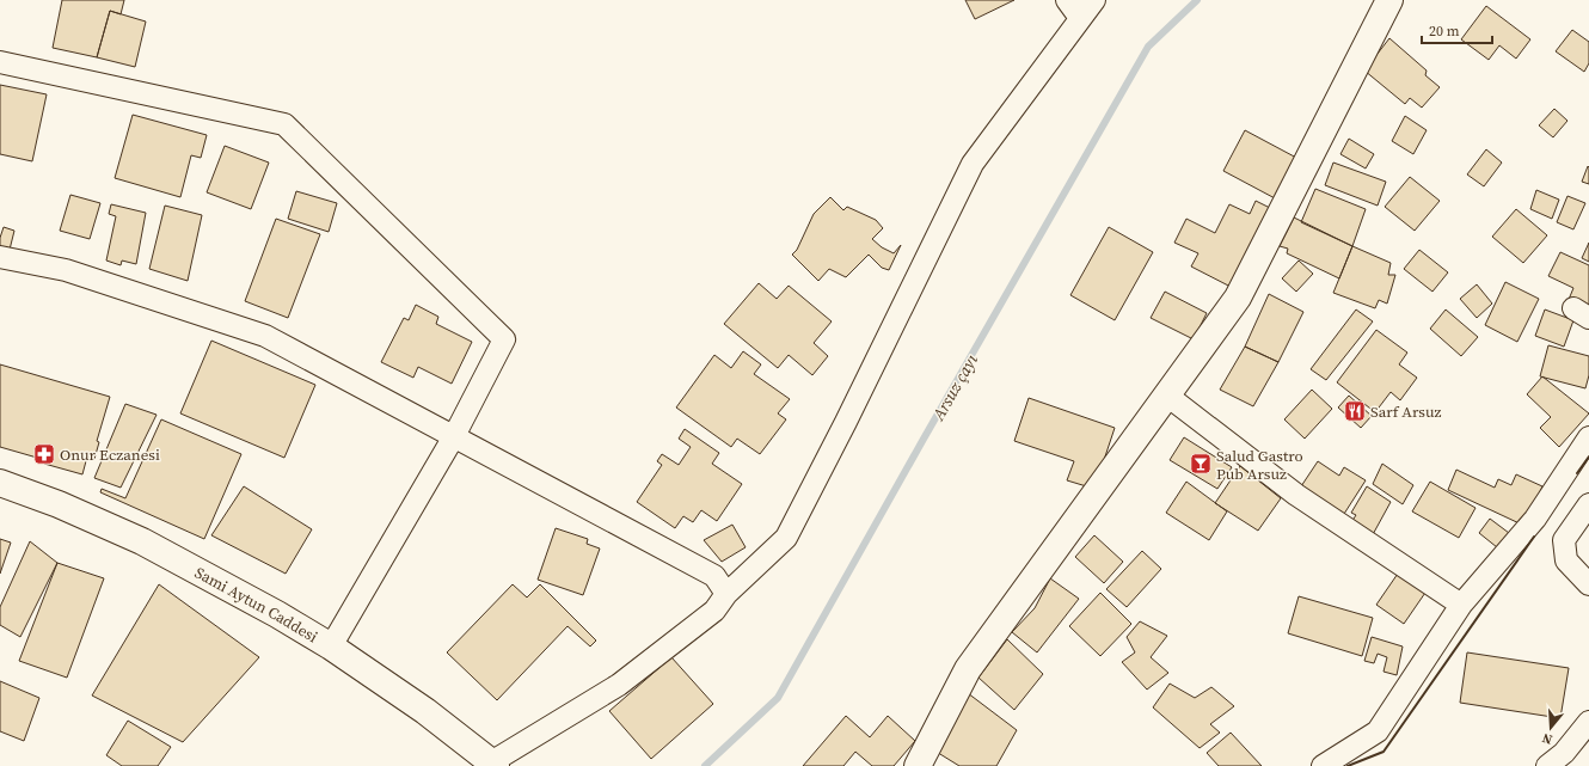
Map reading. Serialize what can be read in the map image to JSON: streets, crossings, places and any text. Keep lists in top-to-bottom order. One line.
{"streets":{"street":["Sami Aytun Caddesi"]},"water":["Arsuz çayı"],"places":{"restaurant":["Sarf Arsuz"],"pharmacy":["Onur Eczanesi"],"bar":["Salud Gastro Pub Arsuz"]},"scale_bar":"20 m","north":"bottom"}
